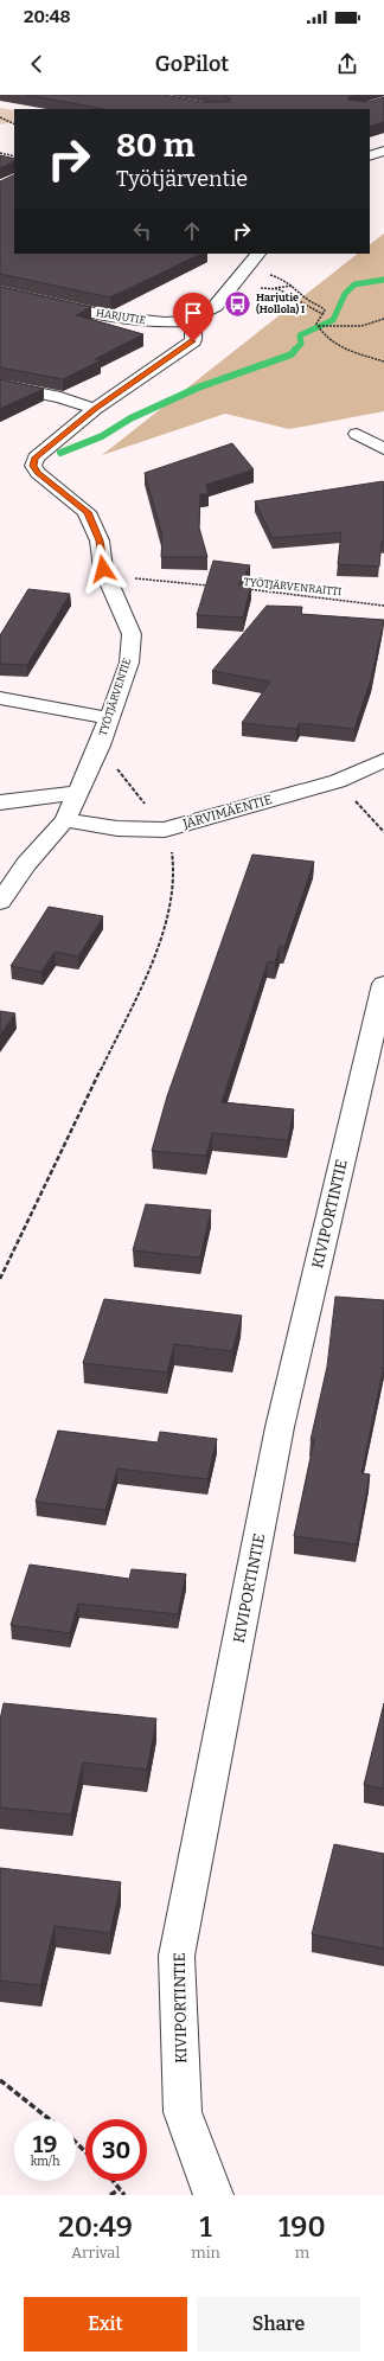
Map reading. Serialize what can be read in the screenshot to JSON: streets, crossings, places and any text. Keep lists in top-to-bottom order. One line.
{"streets":{"street":["HARJUTIE","TYÖTJÄRVENTIE","JÄRVIMÄENTIE","KIVIPORTINTIE"],"path":["TYÖTJÄRVENRAITTI"]},"crossings":[["HARJUTIE","TYÖTJÄRVENTIE"],["TYÖTJÄRVENTIE","JÄRVIMÄENTIE"]],"places":{"bus stop":["Harjutie (Hollola) I"]},"page":{"status":"20:48","header":"GoPilot","turn":["80 m","Työtjärventie"],"speed":"19 km/h","limit":"30","eta":["20:49","Arrival","1","min","190","m"],"buttons":["Exit","Share"]}}
